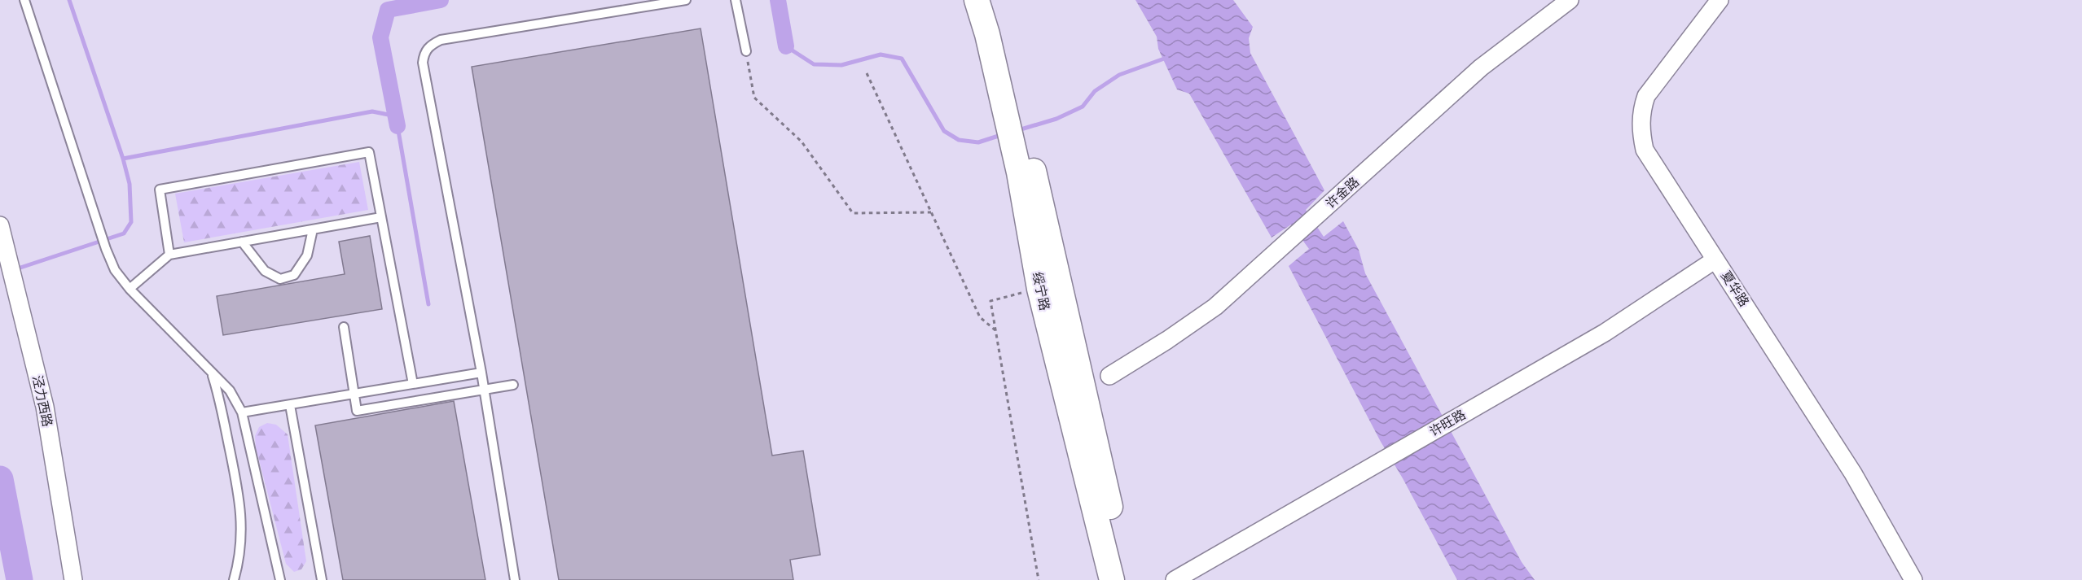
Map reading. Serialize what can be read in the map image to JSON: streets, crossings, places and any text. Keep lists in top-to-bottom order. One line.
{"streets":{"main road":["绥宁路"],"street":["许金路","夏华路","泾力西路","许旺路"]},"crossings":[["夏华路","许旺路"]]}
